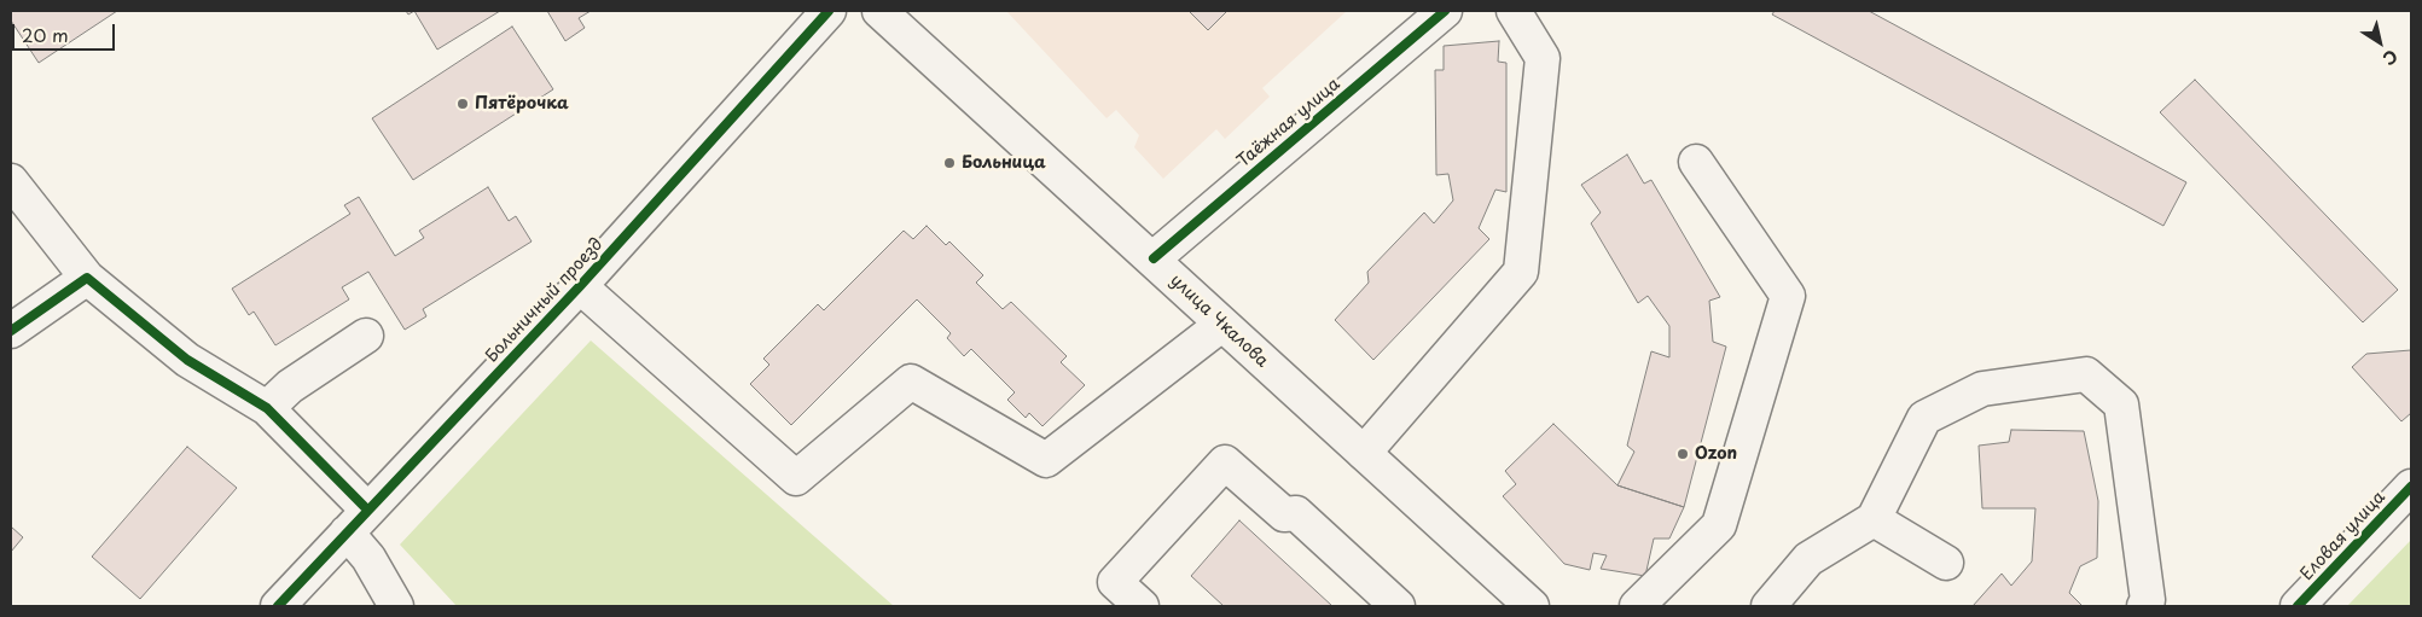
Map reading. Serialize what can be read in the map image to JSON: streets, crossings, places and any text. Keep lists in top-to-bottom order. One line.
{"streets":{"street":["Таёжная улица","Больничный проезд","улица Чкалова","Еловая улица"]},"crossings":[["Таёжная улица","улица Чкалова"]],"places":["Пятёрочка","Больница","Ozon"],"scale_bar":"20 m","north":"bottom right"}
